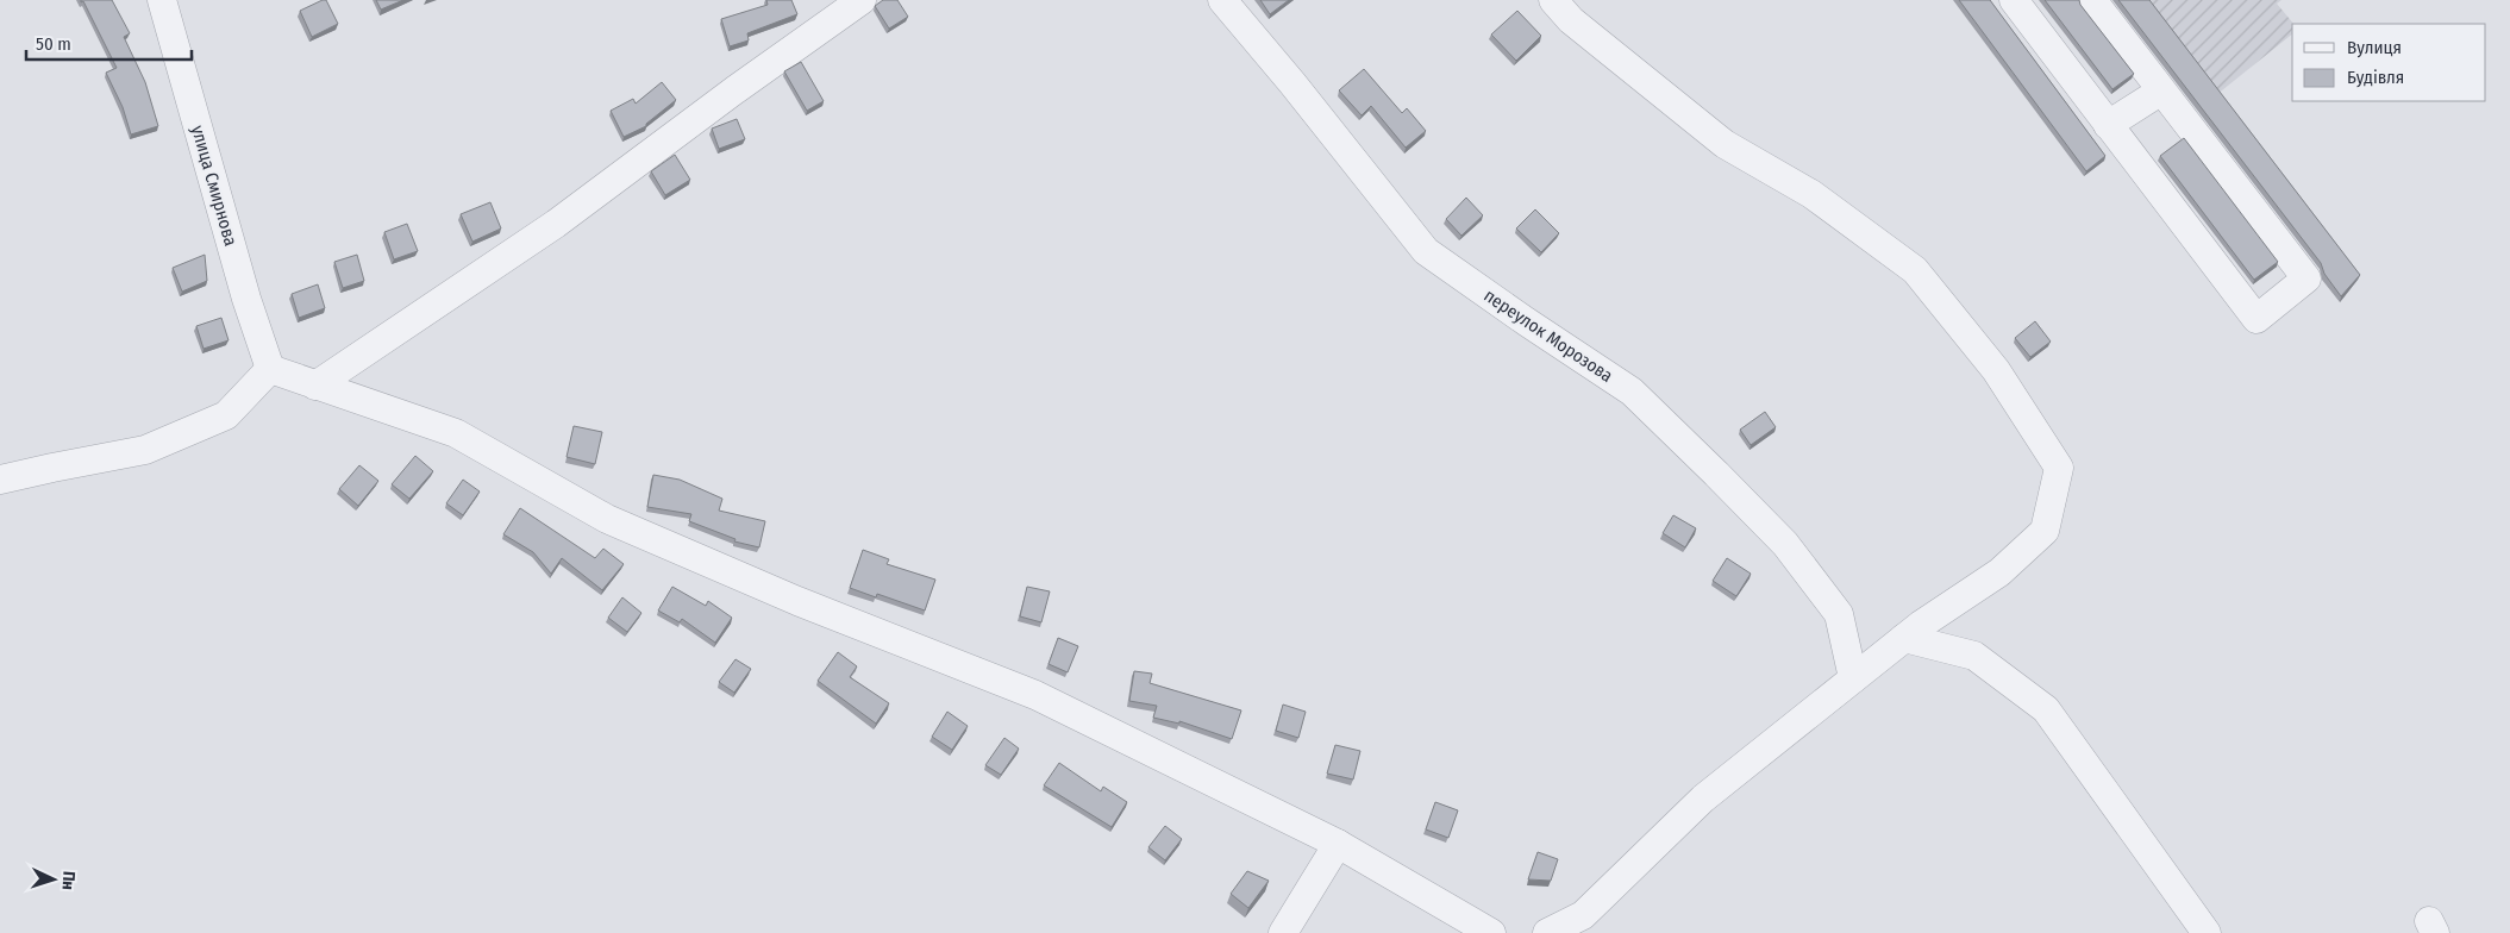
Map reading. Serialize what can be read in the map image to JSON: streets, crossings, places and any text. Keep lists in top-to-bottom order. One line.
{"streets":{"street":["улица Смирнова","переулок Морозова"]},"legend":["Вулиця","Будівля"],"scale_bar":"50 m","north":"right"}
